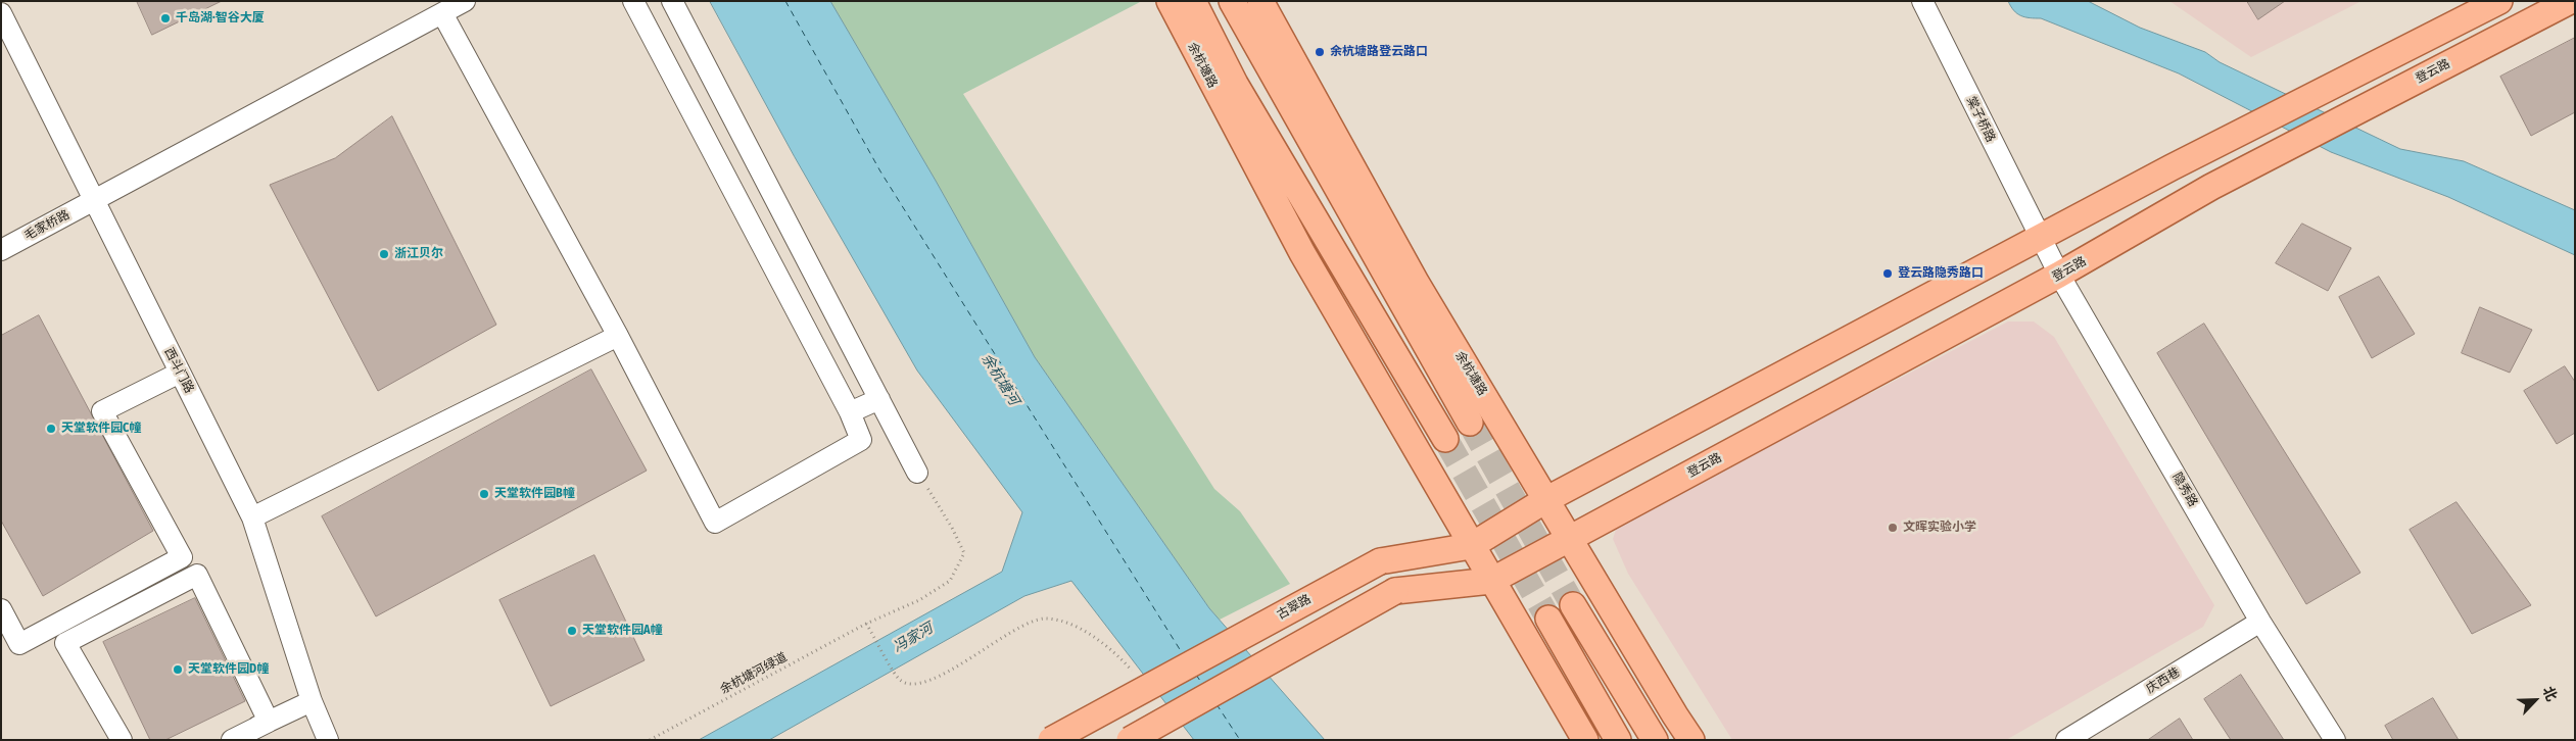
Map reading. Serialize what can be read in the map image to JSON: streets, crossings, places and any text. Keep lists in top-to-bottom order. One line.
{"streets":{"main road":["余杭塘路","登云路","古翠路"],"street":["棠子桥路","毛家桥路","西斗门路","隐秀路","庆西巷"],"path":["余杭塘河绿道"]},"crossings":[["余杭塘路","登云路"],["余杭塘路","古翠路"],["登云路","隐秀路"],["棠子桥路","隐秀路"],["毛家桥路","西斗门路"],["隐秀路","庆西巷"]],"water":["余杭塘河","冯家河"],"places":["千岛湖·智谷大厦","余杭塘路登云路口","浙江贝尔","登云路隐秀路口","天堂软件园C幢","天堂软件园B幢","文晖实验小学","天堂软件园A幢","天堂软件园D幢"],"north":"top right"}
